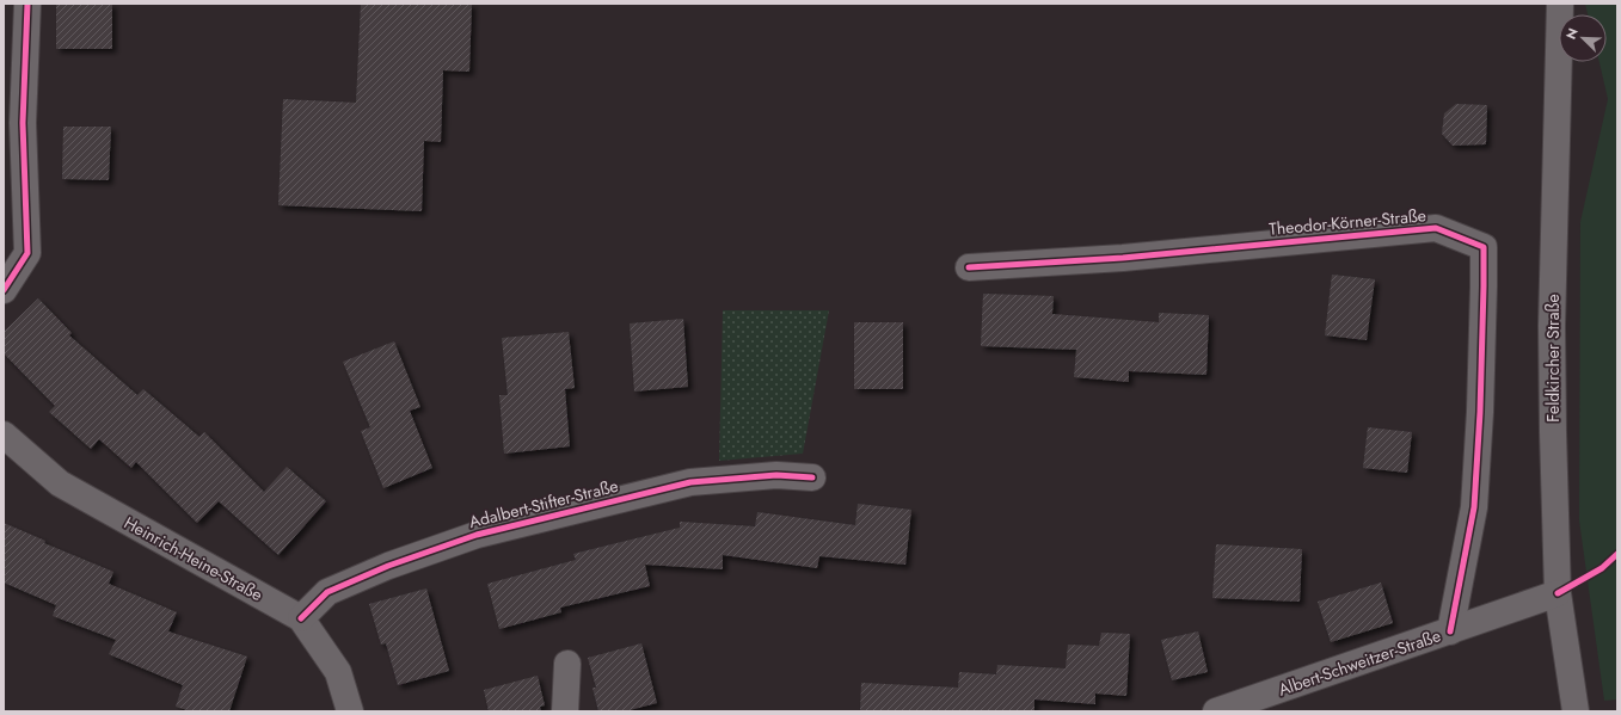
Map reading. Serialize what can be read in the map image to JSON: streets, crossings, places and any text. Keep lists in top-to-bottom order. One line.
{"streets":{"street":["Theodor-Körner-Straße","Feldkircher Straße","Adalbert-Stifter-Straße","Heinrich-Heine-Straße","Albert-Schweitzer-Straße"]},"crossings":[["Theodor-Körner-Straße","Albert-Schweitzer-Straße"],["Feldkircher Straße","Albert-Schweitzer-Straße"],["Adalbert-Stifter-Straße","Heinrich-Heine-Straße"]],"north":"top left"}
